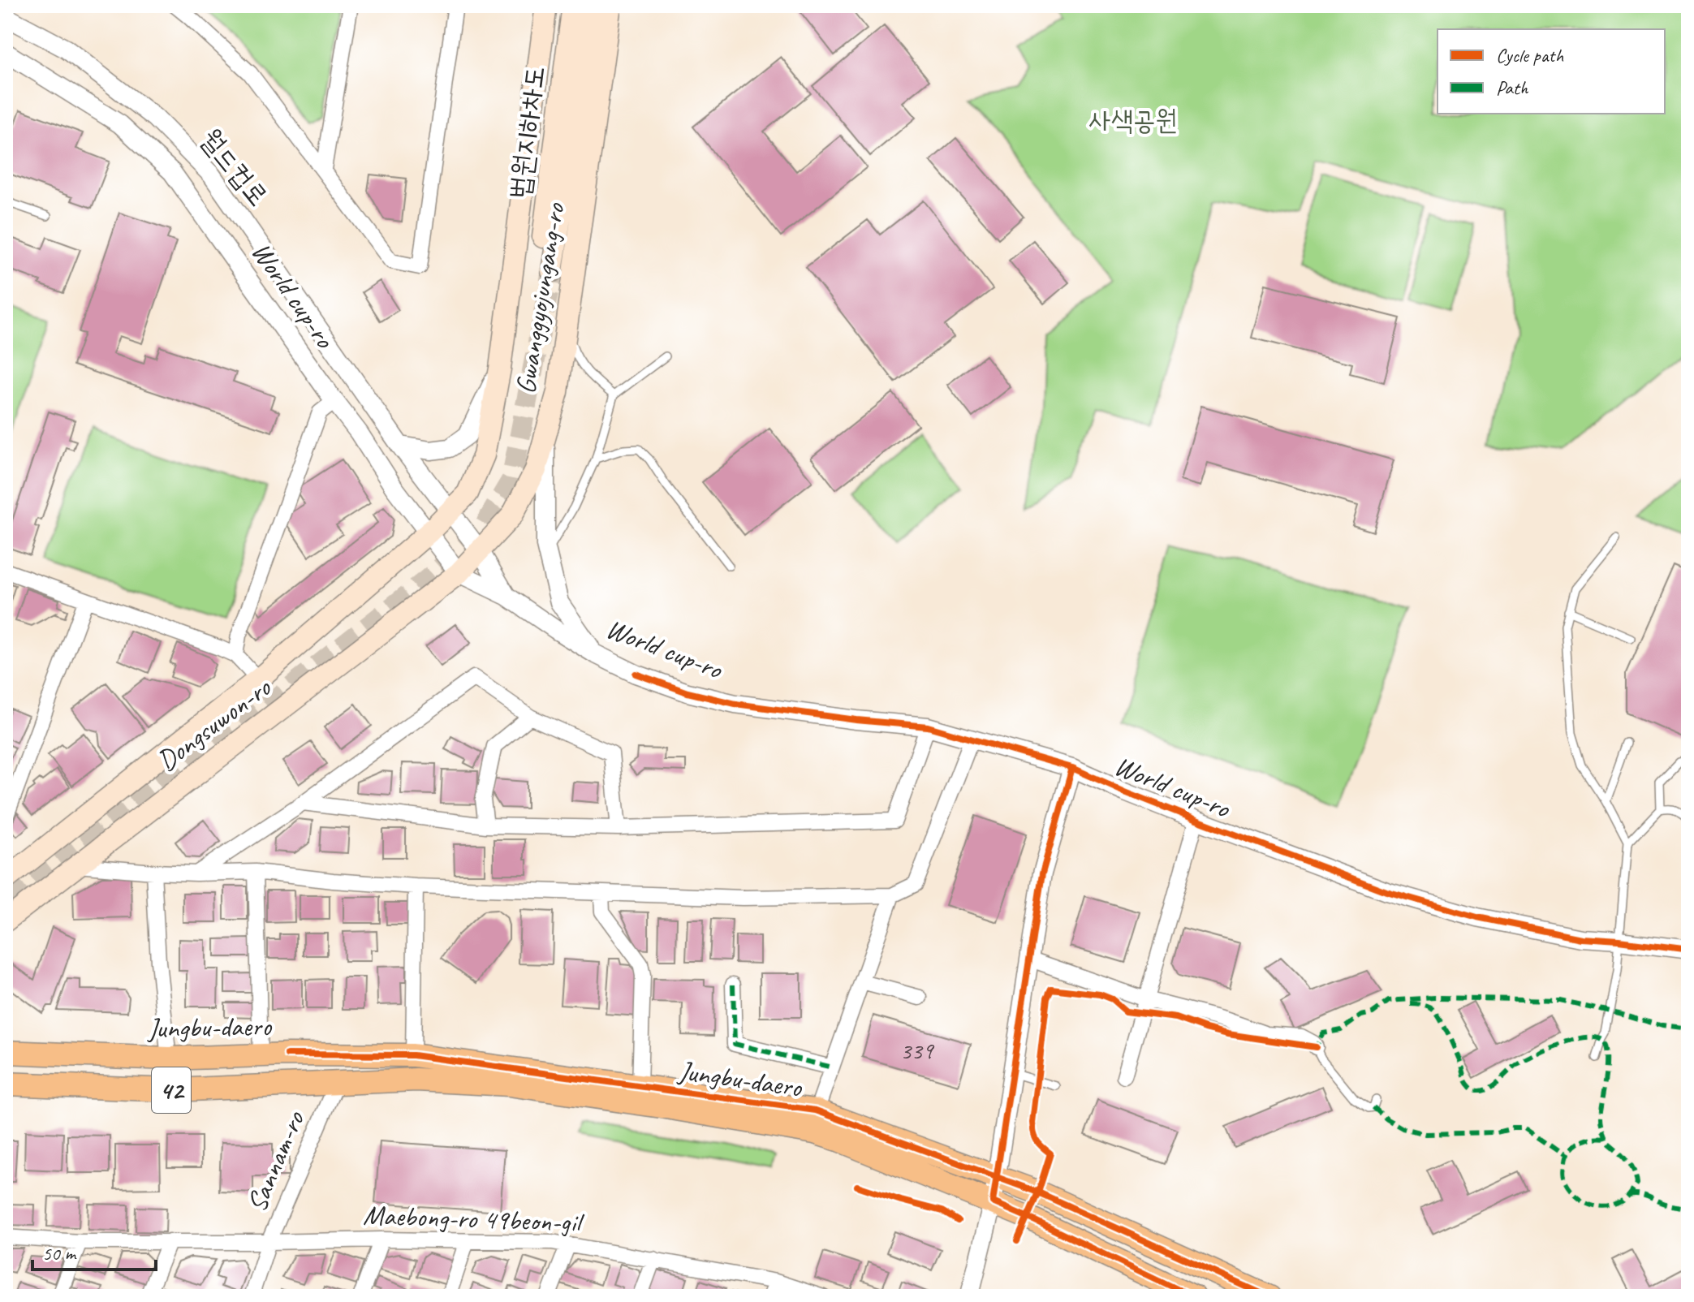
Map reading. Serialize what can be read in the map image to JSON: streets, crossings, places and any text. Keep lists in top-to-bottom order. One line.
{"streets":{"main road":["법원지하차도","Gwanggyojungang-ro","Dongsuwon-ro","Jungbu-daero","42"],"street":["월드컵로","World cup-ro","Sannam-ro","Maebong-ro 49beon-gil"]},"crossings":[["월드컵로","World cup-ro"],["월드컵로","Gwanggyojungang-ro"],["World cup-ro","Gwanggyojungang-ro"],["World cup-ro","Dongsuwon-ro"],["Gwanggyojungang-ro","Dongsuwon-ro"],["Jungbu-daero","Sannam-ro"],["Sannam-ro","Maebong-ro 49beon-gil"]],"parks":["사색공원"],"house_numbers":["339"],"legend":["Cycle path","Path"],"scale_bar":"50 m"}
